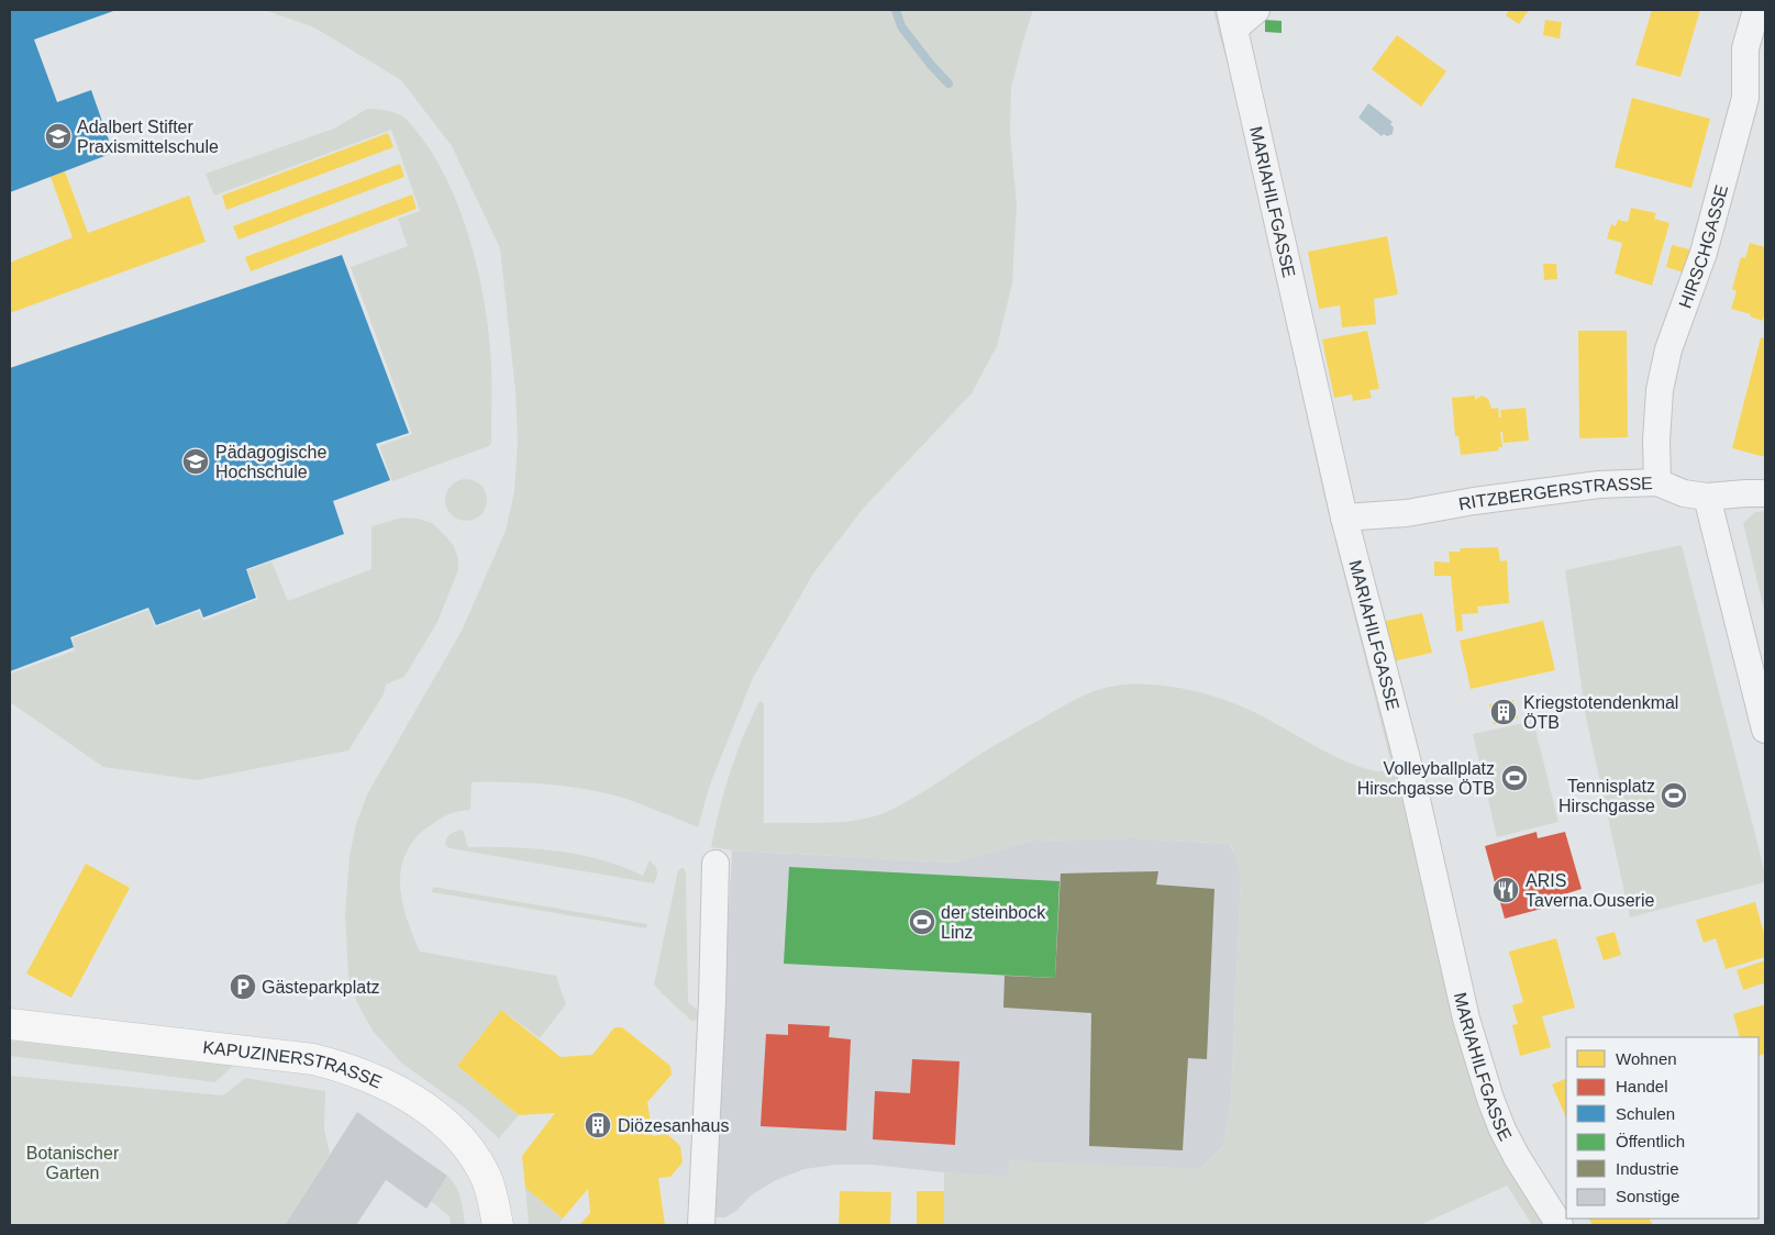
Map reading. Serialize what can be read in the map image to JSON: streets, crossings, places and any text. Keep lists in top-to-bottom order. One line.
{"streets":{"street":["MARIAHILFGASSE","HIRSCHGASSE","RITZBERGERSTRASSE","KAPUZINERSTRASSE"]},"crossings":[["MARIAHILFGASSE","RITZBERGERSTRASSE"],["HIRSCHGASSE","RITZBERGERSTRASSE"]],"parks":["Botanischer Garten"],"places":{"school or university":["Adalbert Stifter Praxismittelschule","Pädagogische Hochschule"],"building":["Kriegstotendenkmal ÖTB","Diözesanhaus"],"sports":["Volleyballplatz Hirschgasse ÖTB","Tennisplatz Hirschgasse","der steinbock Linz"],"restaurant":["ARIS Taverna.Ouserie"],"parking":["Gästeparkplatz"]},"legend":["Wohnen","Handel","Schulen","Öffentlich","Industrie","Sonstige"]}
